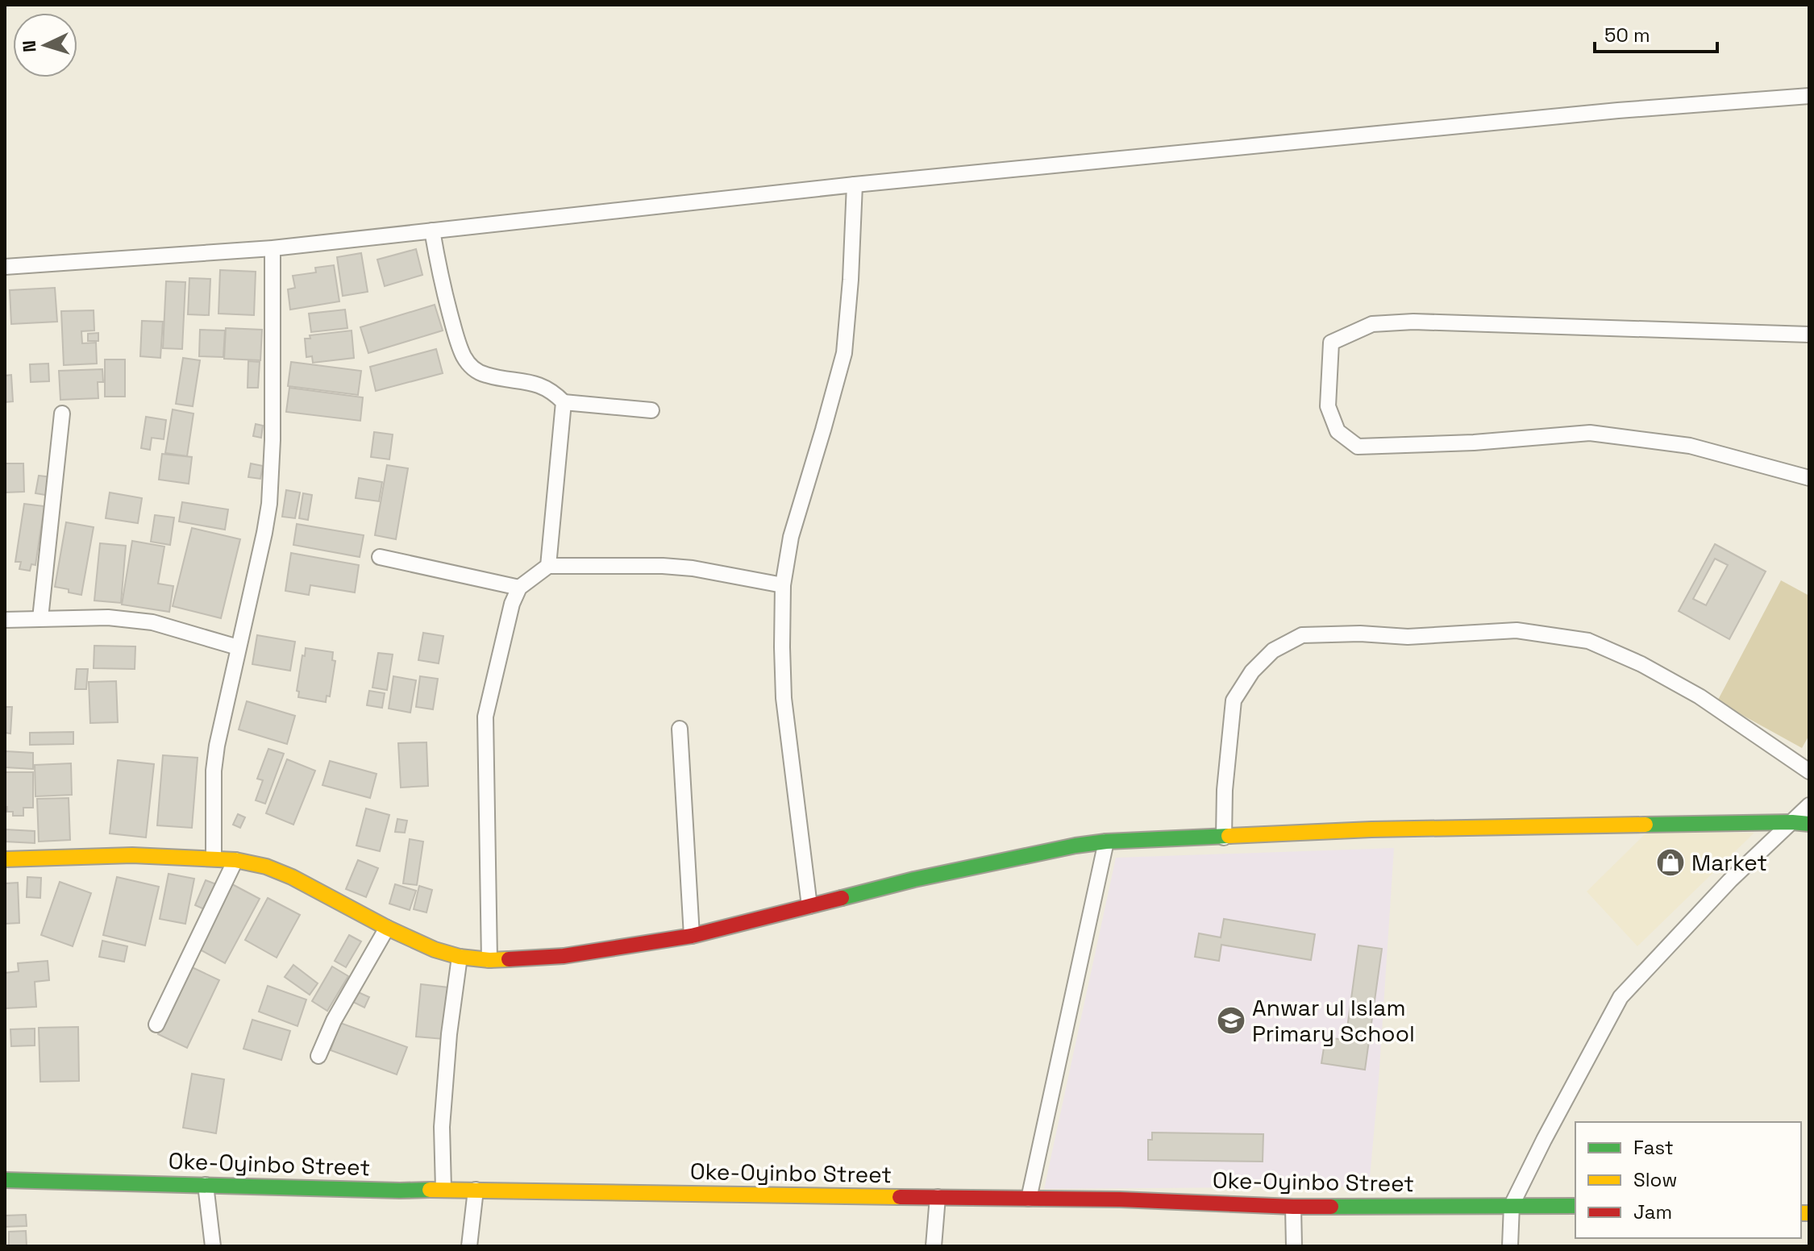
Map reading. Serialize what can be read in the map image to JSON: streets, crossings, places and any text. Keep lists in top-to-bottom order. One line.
{"streets":{"street":["Oke-Oyinbo Street"]},"places":{"shop":["Market"],"school or university":["Anwar ul Islam Primary School"]},"legend":["Fast","Slow","Jam"],"scale_bar":"50 m","north":"left"}
